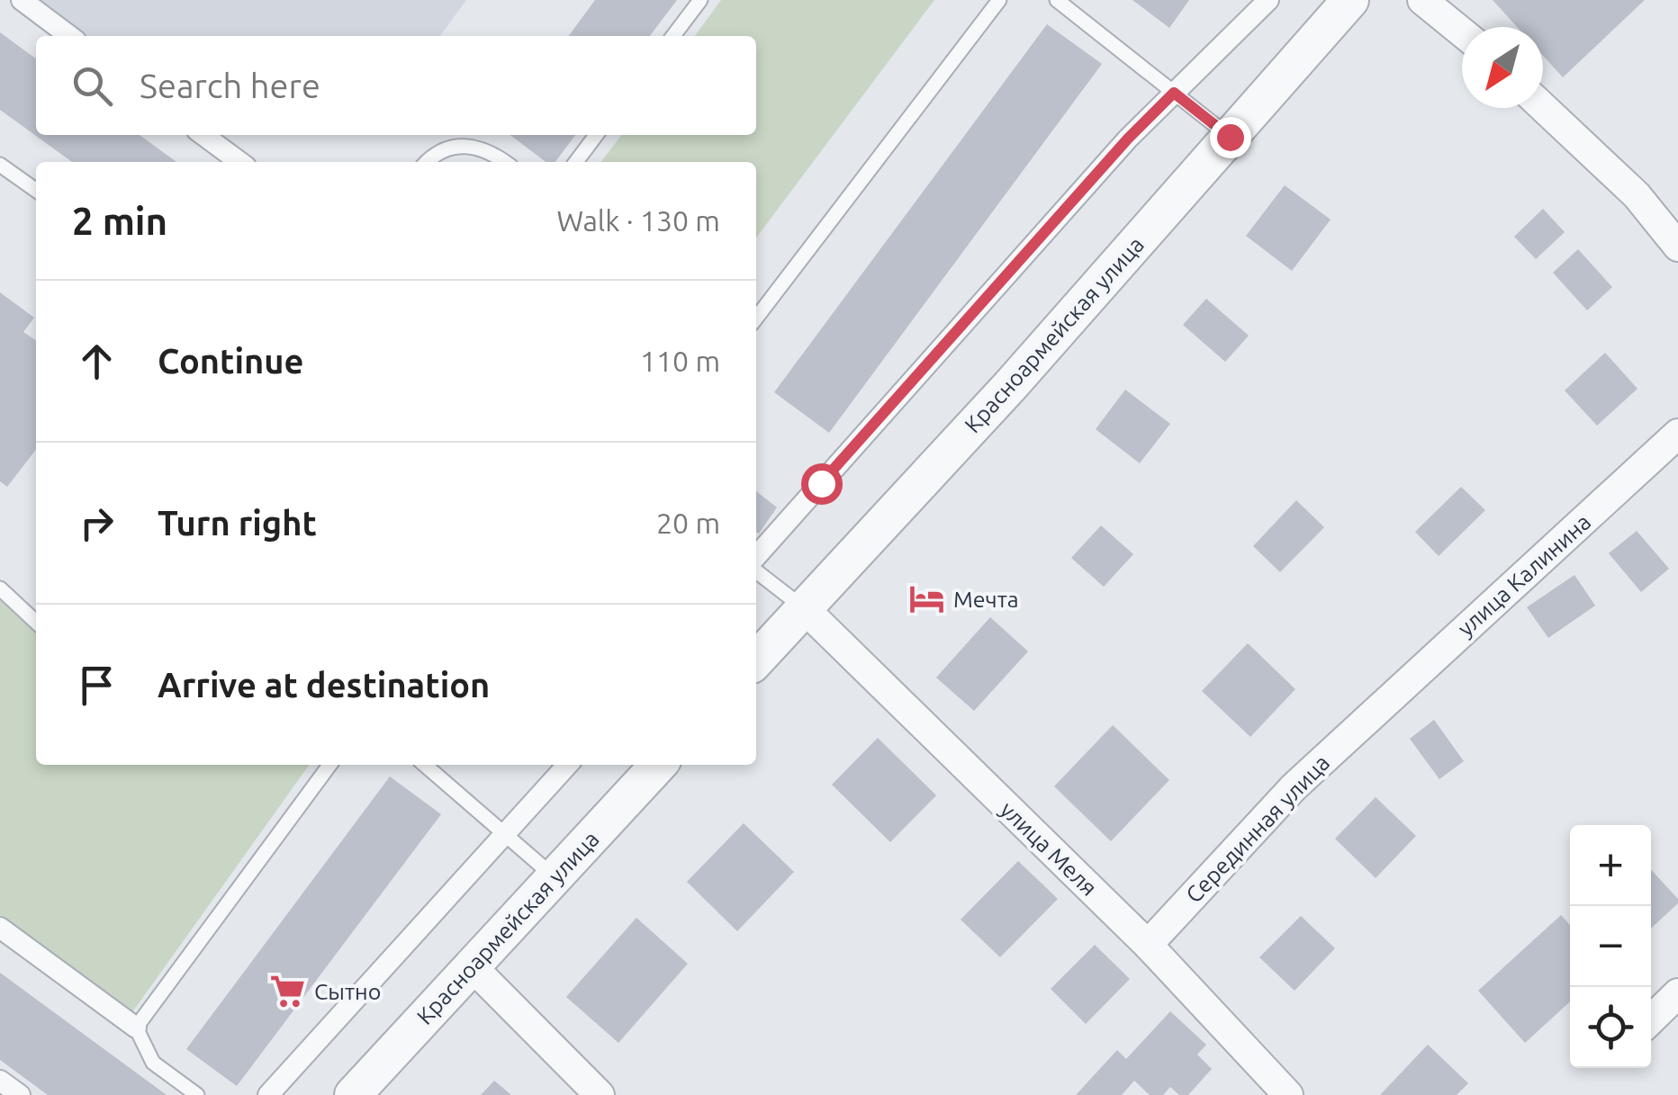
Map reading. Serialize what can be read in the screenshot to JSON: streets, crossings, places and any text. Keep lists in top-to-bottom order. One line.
{"streets":{"street":["Красноармейская улица","улица Калинина","Серединная улица","улица Меля"]},"crossings":[["Красноармейская улица","улица Меля"],["улица Калинина","Серединная улица"],["Серединная улица","улица Меля"]],"places":{"hotel":["Мечта"],"supermarket":["Сытно"]},"north":"bottom left","page":{"search":"Search here","heading":["2 min","Walk · 130 m"],"list":[["Continue","110 m"],["Turn right","20 m"],"Arrive at destination"],"map_buttons":["+","−"]}}
